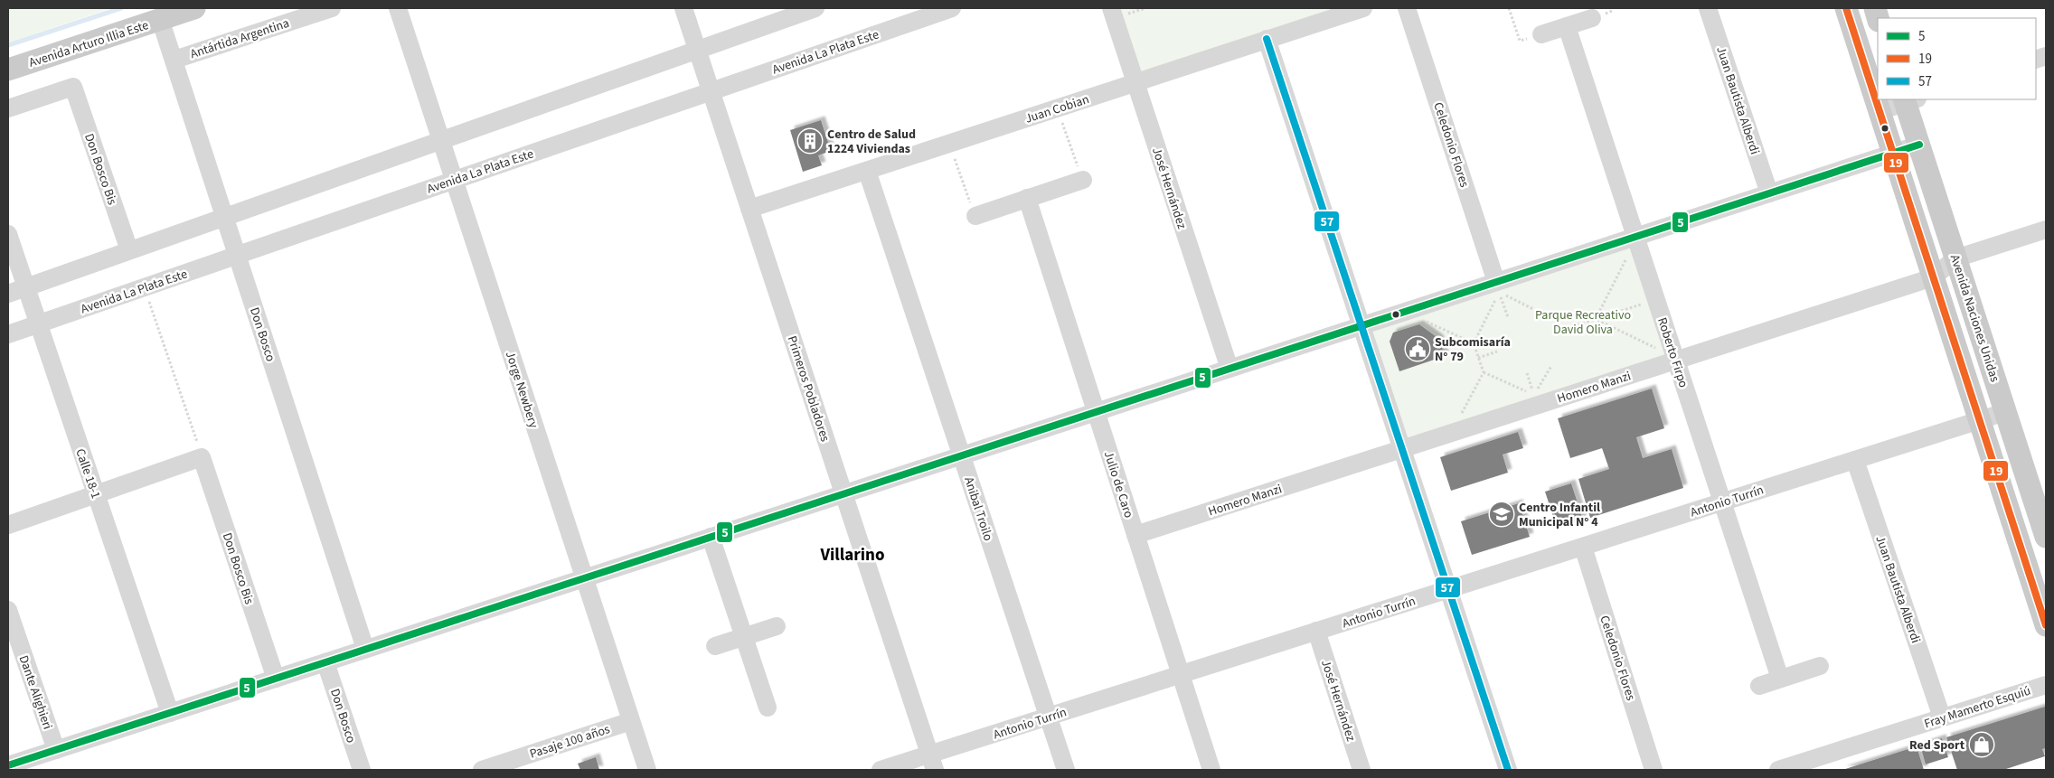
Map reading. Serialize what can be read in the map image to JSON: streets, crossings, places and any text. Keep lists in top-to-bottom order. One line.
{"streets":{"main road":["Avenida Arturo Illia Este","Avenida Naciones Unidas"],"street":["Antártida Argentina","Avenida La Plata Este","Juan Bautista Alberdi","Juan Cobian","Celedonio Flores","Don Bosco Bis","José Hernández","Don Bosco","Roberto Firpo","Homero Manzi","Primeros Pobladores","Jorge Newbery","Calle 18-1","Julio de Caro","Antonio Turrín","Anibal Troilo","Dante Alighieri","Fray Mamerto Esquiú","Pasaje 100 años"]},"crossings":[["Antártida Argentina","Don Bosco"],["Avenida Arturo Illia Este","Don Bosco"],["Avenida La Plata Este","Don Bosco"],["Avenida La Plata Este","Primeros Pobladores"],["Avenida La Plata Este","Jorge Newbery"],["Avenida La Plata Este","Calle 18-1"],["Juan Bautista Alberdi","Antonio Turrín"],["Juan Bautista Alberdi","Fray Mamerto Esquiú"],["Juan Cobian","José Hernández"],["Juan Cobian","Primeros Pobladores"],["Juan Cobian","Anibal Troilo"],["Celedonio Flores","Antonio Turrín"],["José Hernández","Antonio Turrín"],["Avenida Naciones Unidas","Homero Manzi"],["Avenida Naciones Unidas","Antonio Turrín"],["Roberto Firpo","Homero Manzi"],["Roberto Firpo","Antonio Turrín"],["Homero Manzi","Julio de Caro"],["Primeros Pobladores","Antonio Turrín"],["Jorge Newbery","Pasaje 100 años"],["Julio de Caro","Antonio Turrín"],["Antonio Turrín","Anibal Troilo"]],"districts":["Villarino"],"parks":["Parque Recreativo David Oliva"],"places":{"building":["Centro de Salud 1224 Viviendas"],"public building":["Subcomisaría N° 79"],"school or university":["Centro Infantil Municipal N° 4"],"shop":["Red Sport"]},"lines":["transit line 19","transit line 57","transit line 5"],"legend":["5","19","57"]}
